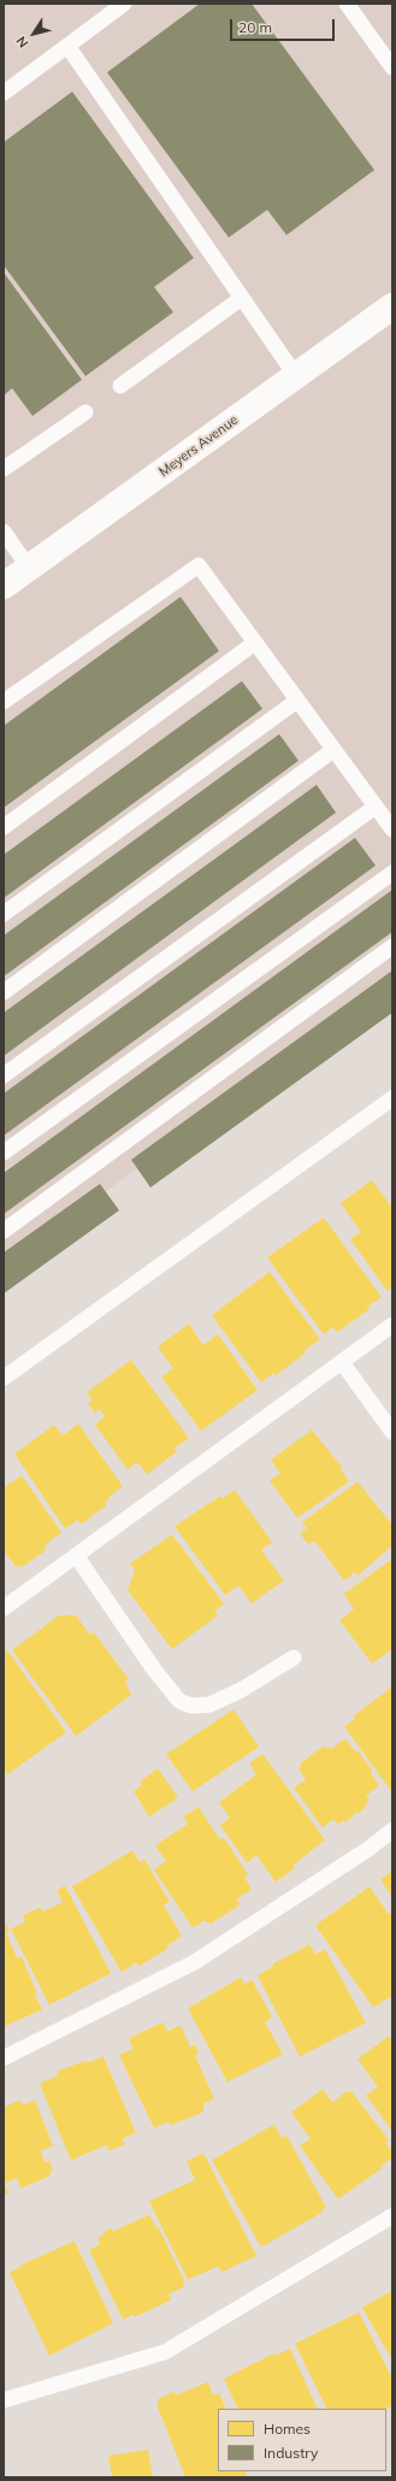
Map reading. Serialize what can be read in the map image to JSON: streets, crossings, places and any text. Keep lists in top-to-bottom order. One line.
{"streets":{"street":["Meyers Avenue"]},"legend":["Homes","Industry"],"scale_bar":"20 m","north":"bottom left"}
